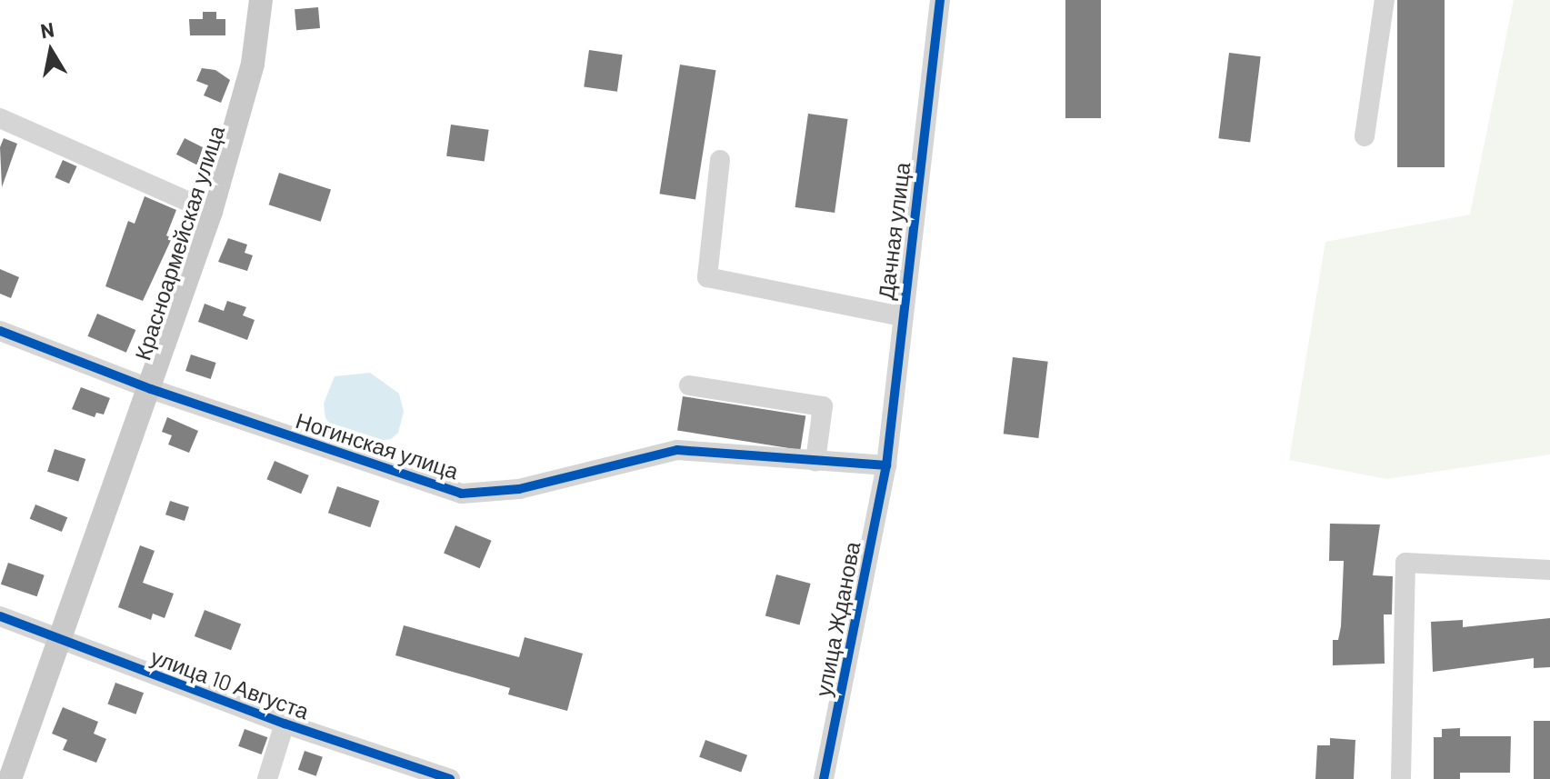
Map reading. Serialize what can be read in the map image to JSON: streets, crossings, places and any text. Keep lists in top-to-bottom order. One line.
{"streets":{"main road":["Красноармейская улица"],"street":["Дачная улица","Ногинская улица","улица Жданова","улица 10 Августа"]},"crossings":[["Дачная улица","Ногинская улица"],["Дачная улица","улица Жданова"],["Красноармейская улица","Ногинская улица"],["Красноармейская улица","улица 10 Августа"],["Ногинская улица","улица Жданова"]],"north":"top"}
